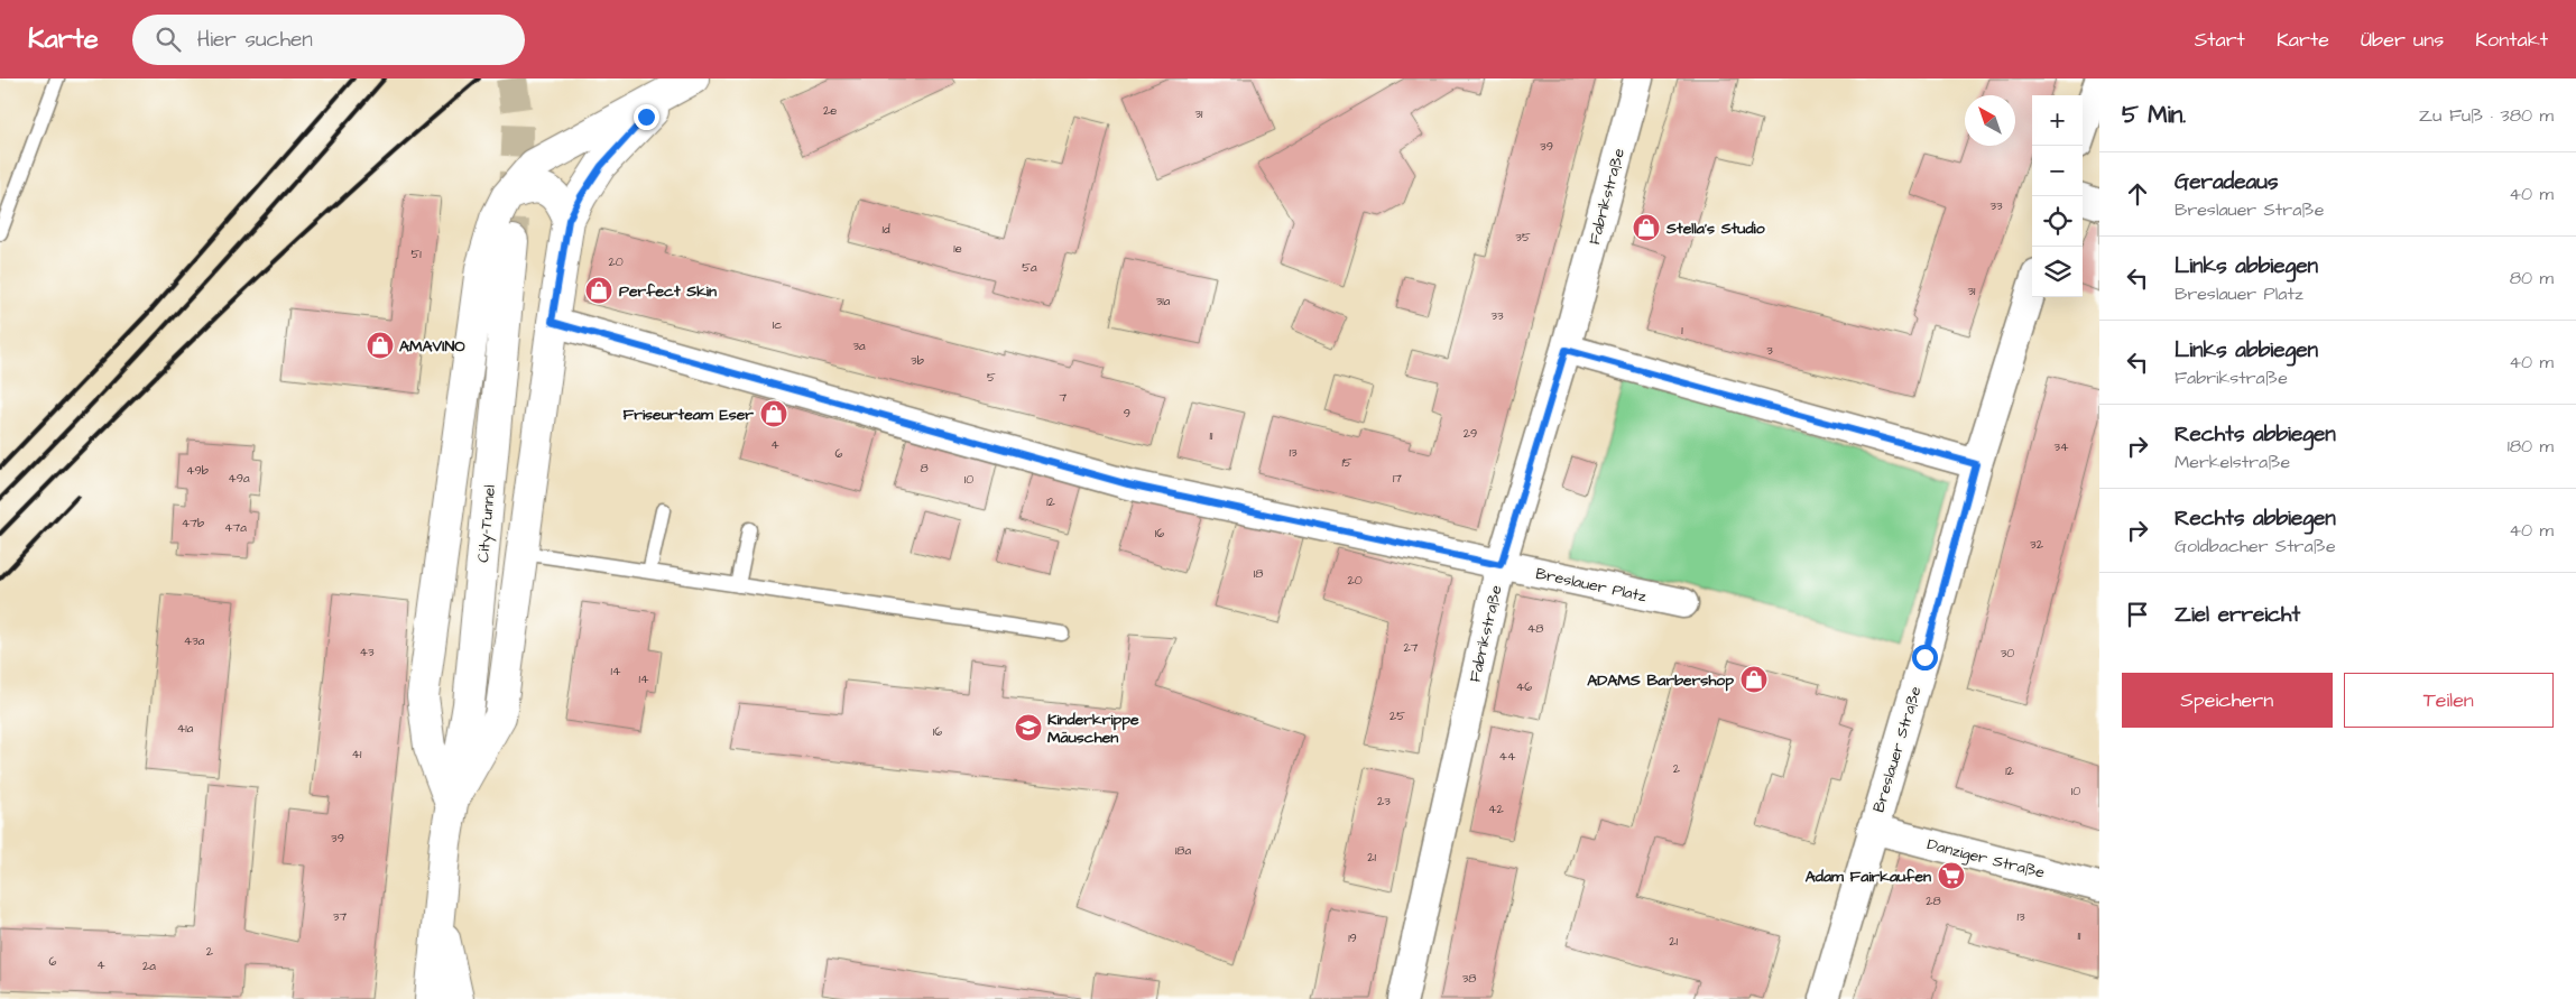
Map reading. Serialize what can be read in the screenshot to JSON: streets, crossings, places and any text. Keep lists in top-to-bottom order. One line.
{"streets":{"main road":["City-Tunnel"],"street":["Fabrikstraße","Breslauer Platz","Breslauer Straße","Danziger Straße"]},"crossings":[["Fabrikstraße","Breslauer Platz"],["Breslauer Straße","Danziger Straße"]],"places":{"shop":["Stella's Studio","Perfect Skin","AMAVINO","Friseurteam Eser","ADAMS Barbershop"],"school or university":["Kinderkrippe Mäuschen"],"supermarket":["Adam Fairkaufen"]},"house_numbers":["2e","31","39","33","1d","35","1e","51","20","5a","31","31a","33","1c","1","3a","3","3b","5","7","9","29","11","4","34","13","6","15","8","49b","49a","17","10","12","47b","47a","16","32","18","20","48","43a","27","43","30","14","14","46","25","41a","16","41","44","2","12","10","23","42","39","18a","21","28","37","13","11","19","21","2","6","4","2a","38"],"north":"top left","page":{"header":"Karte","search":"Hier suchen","nav":["Start","Karte","Über uns","Kontakt"],"heading":["5 Min.","Zu Fuß · 380 m"],"map_buttons":["+","−"],"list":[["Geradeaus","Breslauer Straße","40 m"],["Links abbiegen","Breslauer Platz","80 m"],["Links abbiegen","Fabrikstraße","40 m"],["Rechts abbiegen","Merkelstraße","180 m"],["Rechts abbiegen","Goldbacher Straße","40 m"],"Ziel erreicht"],"buttons":["Speichern","Teilen"]}}
